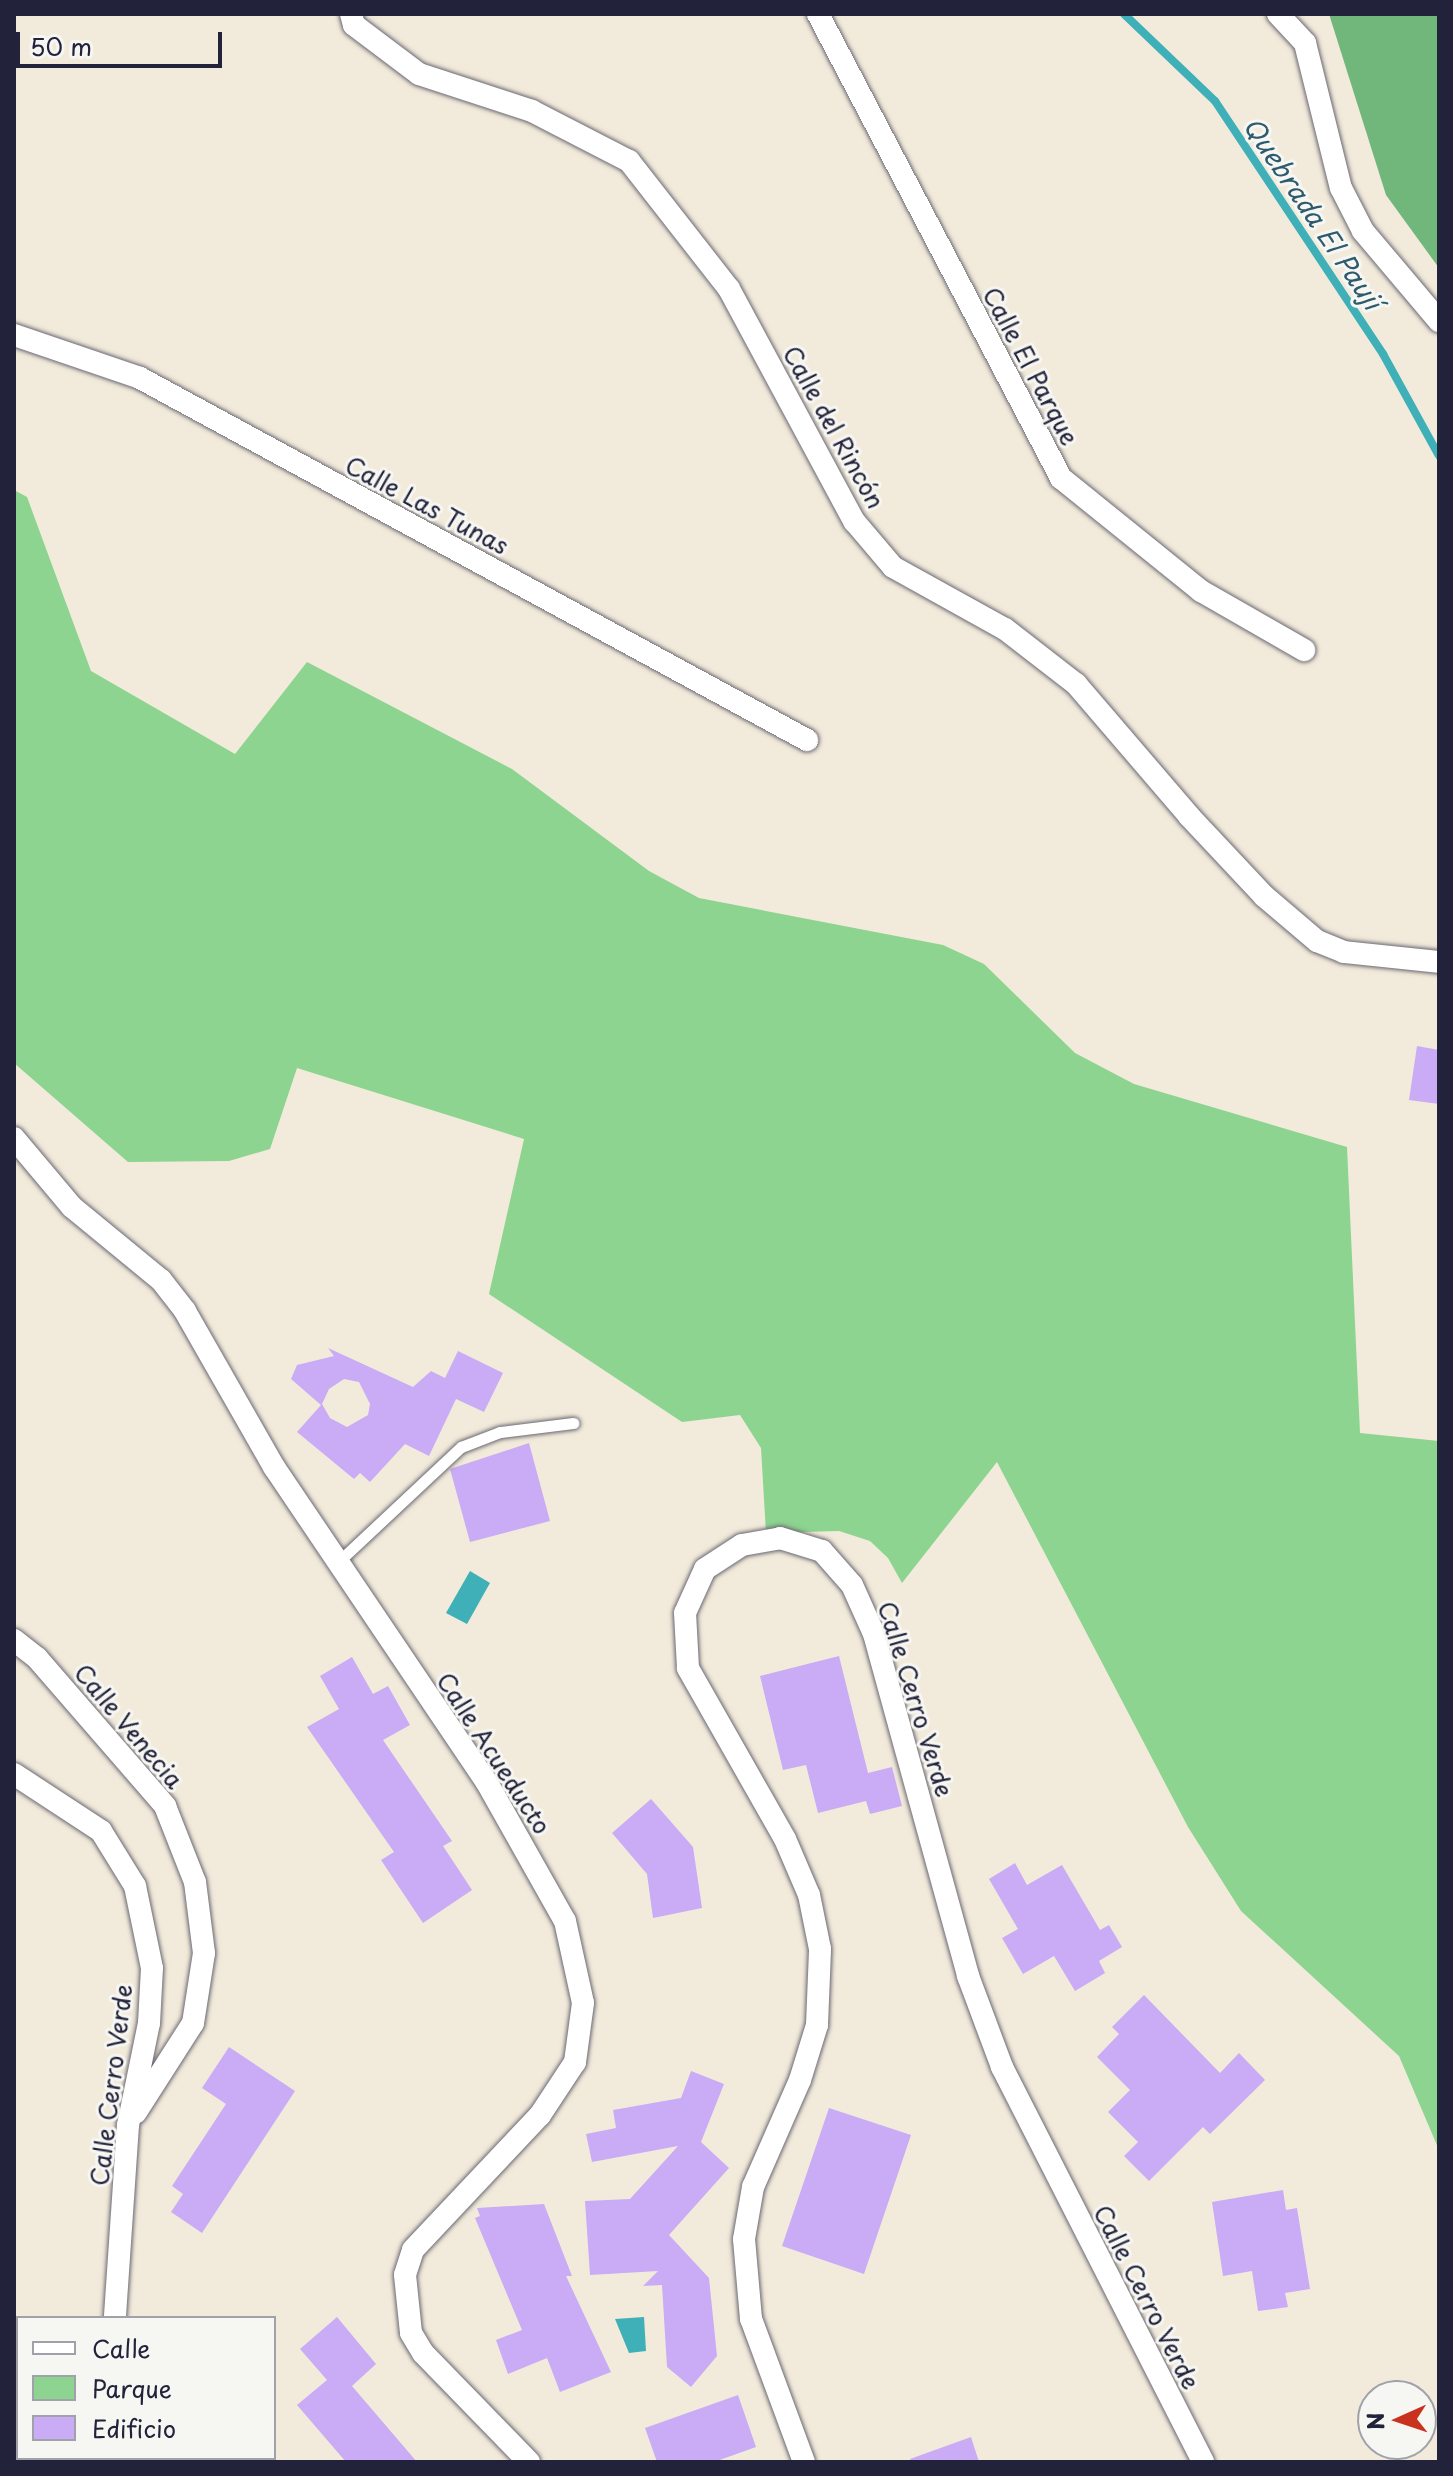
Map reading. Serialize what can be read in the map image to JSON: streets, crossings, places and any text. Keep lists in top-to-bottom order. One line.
{"streets":{"street":["Calle El Parque","Calle del Rincón","Calle Las Tunas","Calle Cerro Verde","Calle Venecia","Calle Acueducto"]},"crossings":[["Calle Cerro Verde","Calle Venecia"]],"water":["Quebrada El Paují"],"legend":["Calle","Parque","Edificio"],"scale_bar":"50 m","north":"left"}
